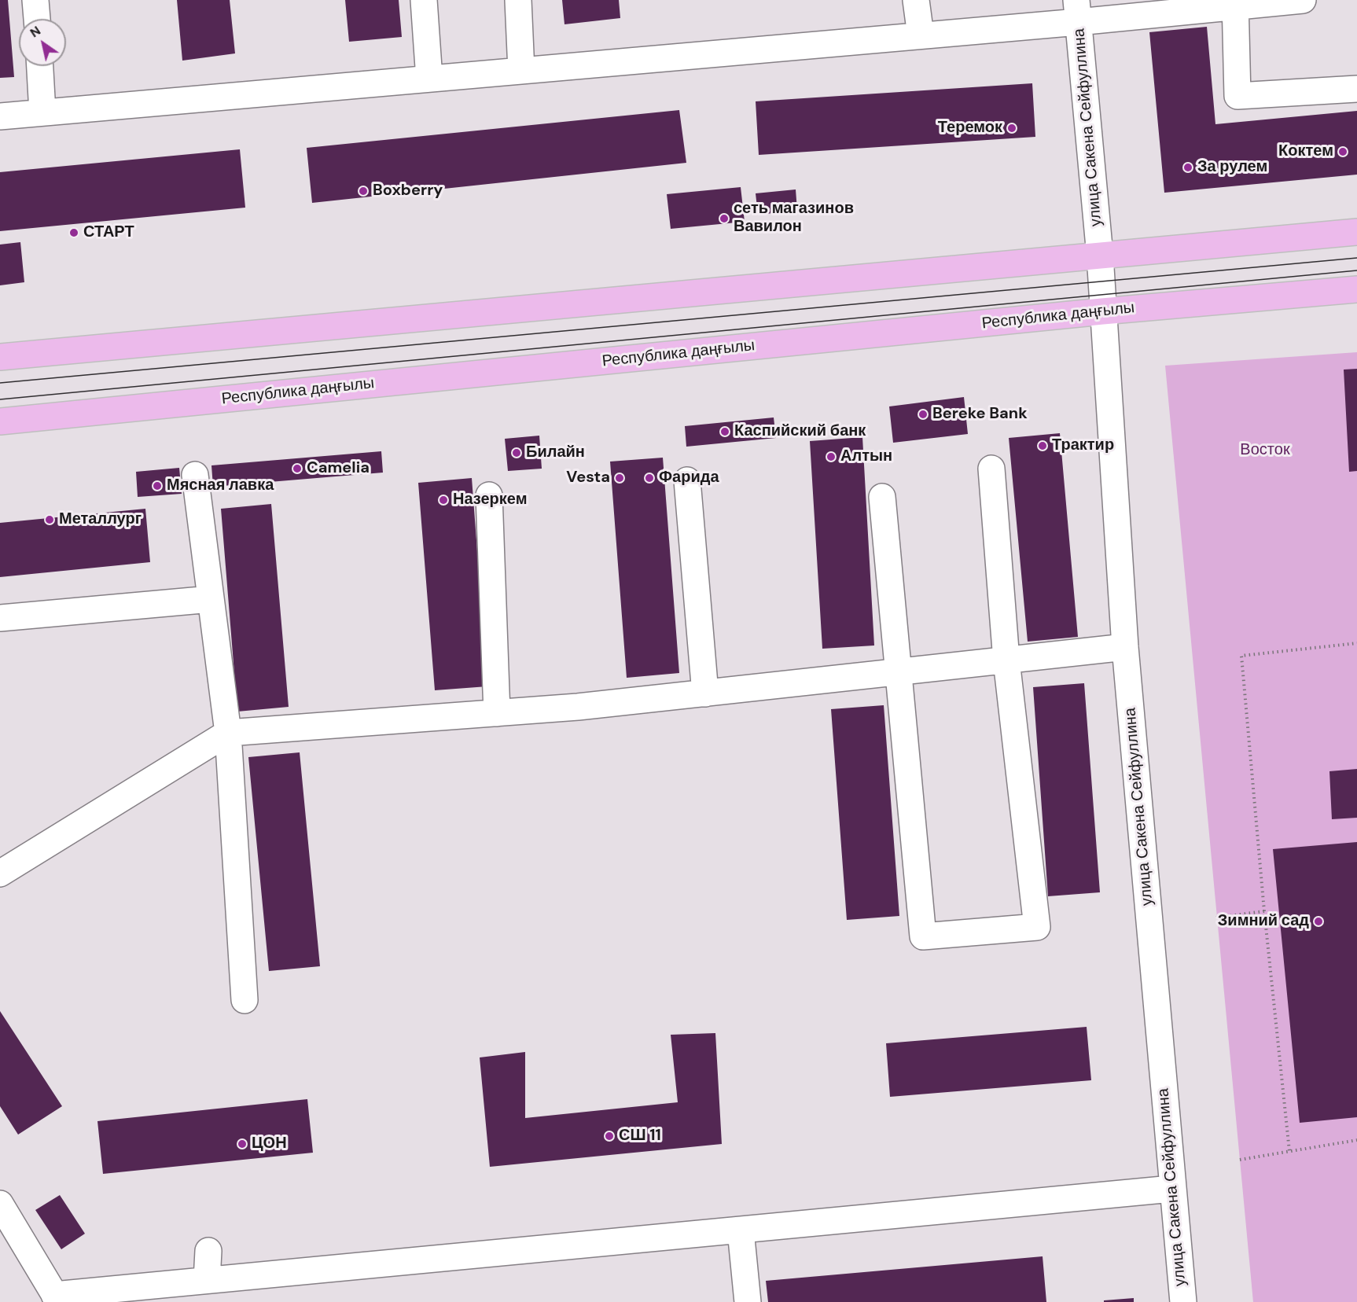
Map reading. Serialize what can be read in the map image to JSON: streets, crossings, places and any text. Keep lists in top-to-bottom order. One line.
{"streets":{"main road":["Республика даңғылы"],"street":["улица Сакена Сейфуллина"]},"crossings":[["улица Сакена Сейфуллина","Республика даңғылы"]],"parks":["Восток"],"places":["Теремок","Коктем","За рулем","Boxberry","сеть магазинов Вавилон","СТАРТ","Bereke Bank","Каспийский банк","Трактир","Билайн","Алтын","Camelia","Vesta","Фарида","Мясная лавка","Назеркем","Металлург","Зимний сад","СШ 11","ЦОН"],"north":"top left"}
